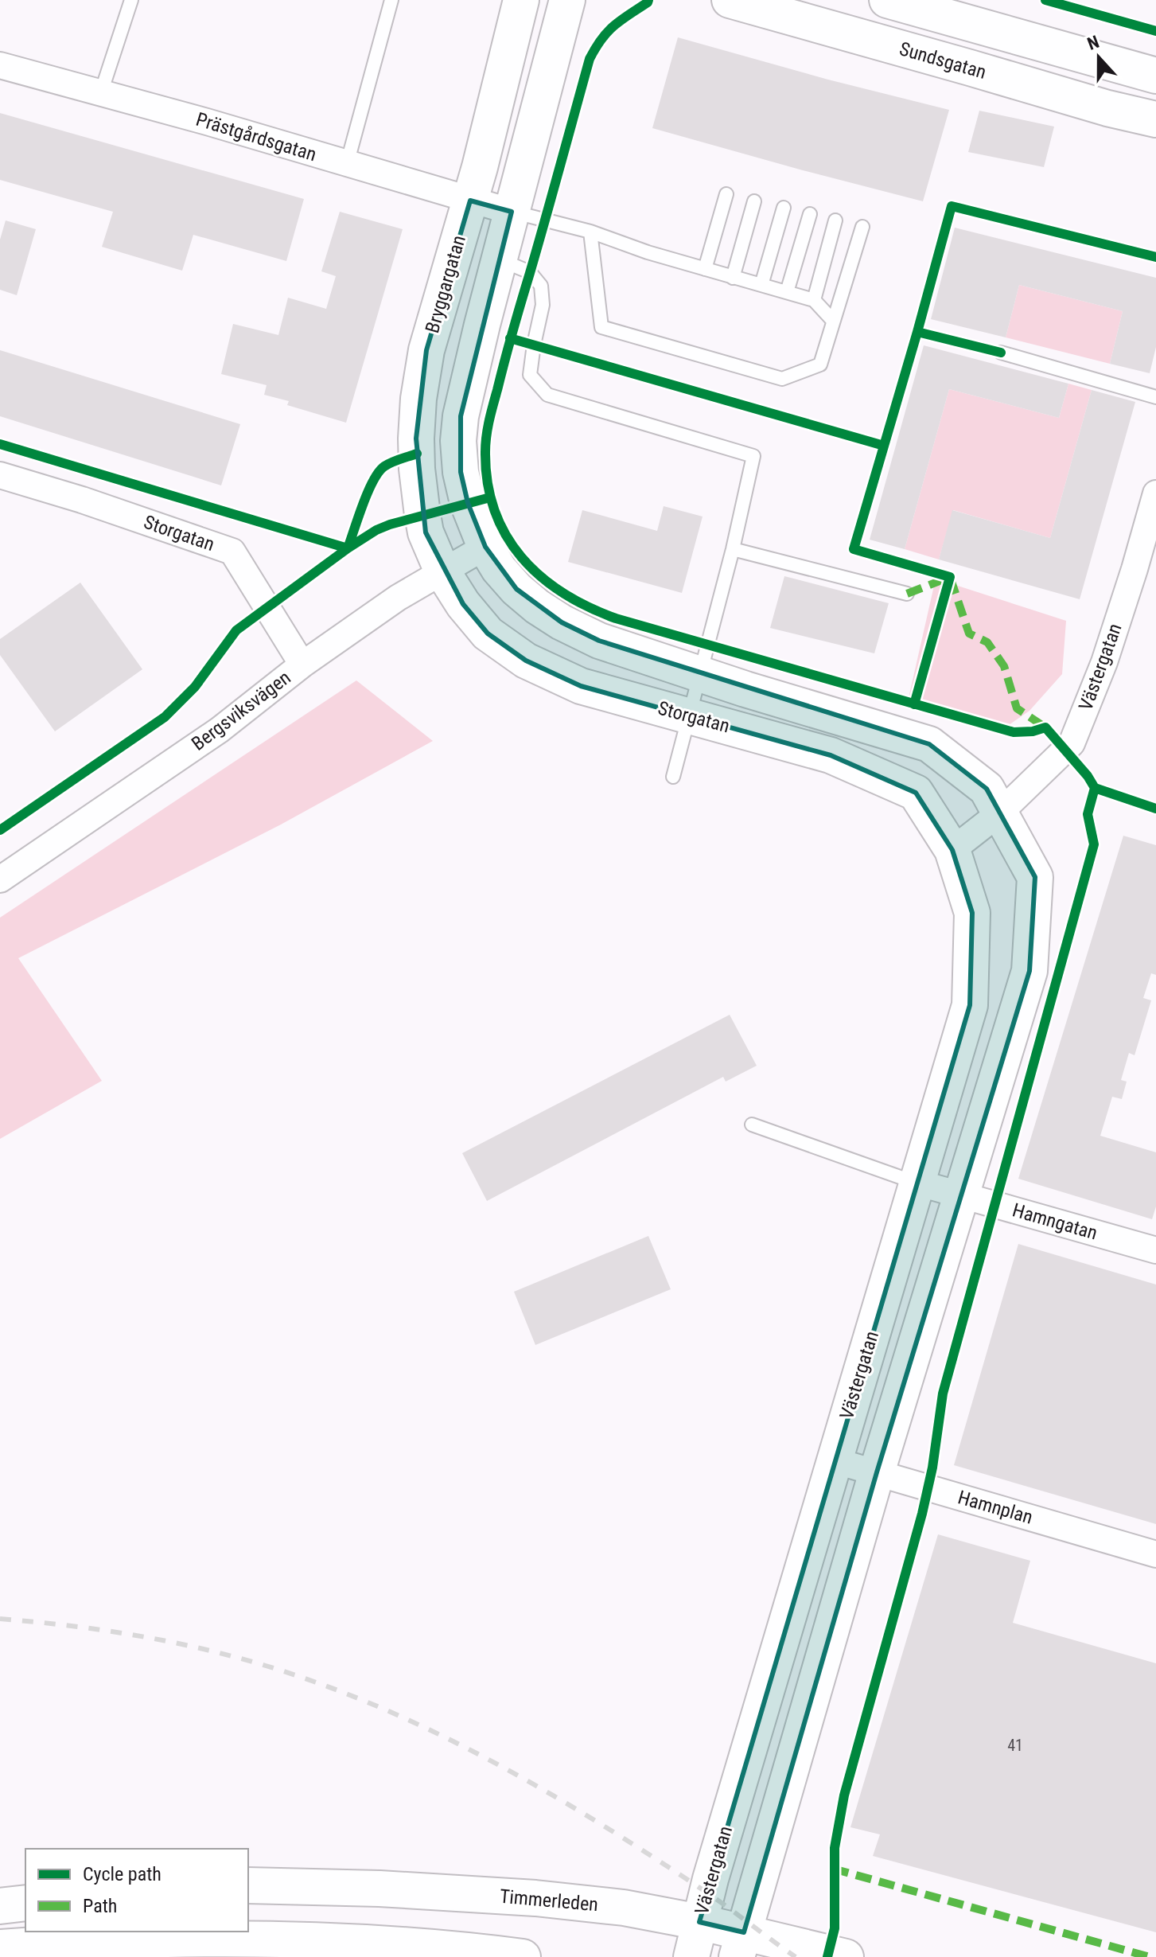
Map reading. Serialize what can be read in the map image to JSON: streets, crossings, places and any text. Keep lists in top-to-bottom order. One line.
{"streets":{"street":["Sundsgatan","Prästgårdsgatan","Bryggargatan","Storgatan","Västergatan","Bergsviksvägen","Hamngatan","Hamnplan","Timmerleden"]},"crossings":[["Prästgårdsgatan","Bryggargatan"],["Bryggargatan","Storgatan"],["Bryggargatan","Bergsviksvägen"],["Storgatan","Västergatan"],["Storgatan","Bergsviksvägen"],["Västergatan","Hamngatan"],["Västergatan","Hamnplan"],["Västergatan","Timmerleden"]],"house_numbers":["41"],"legend":["Cycle path","Path"],"north":"top"}
